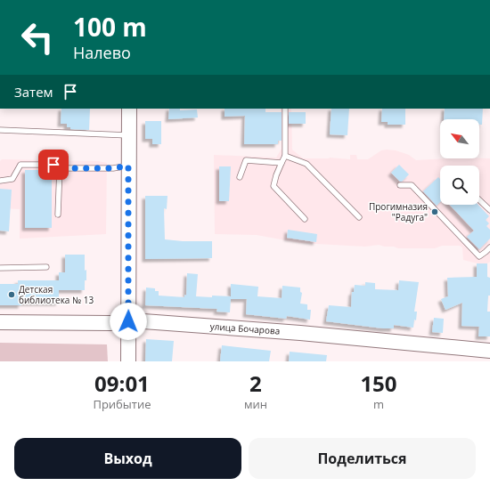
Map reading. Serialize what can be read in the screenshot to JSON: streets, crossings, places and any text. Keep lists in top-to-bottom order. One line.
{"streets":{"street":["улица Бочарова"]},"places":["Прогимназия \"Радуга\"","Детская библиотека № 13"],"north":"top left","page":{"turn":["100 m","Налево"],"then":"Затем","eta":["09:01","Прибытие","2","мин","150","m"],"buttons":["Выход","Поделиться"]}}
